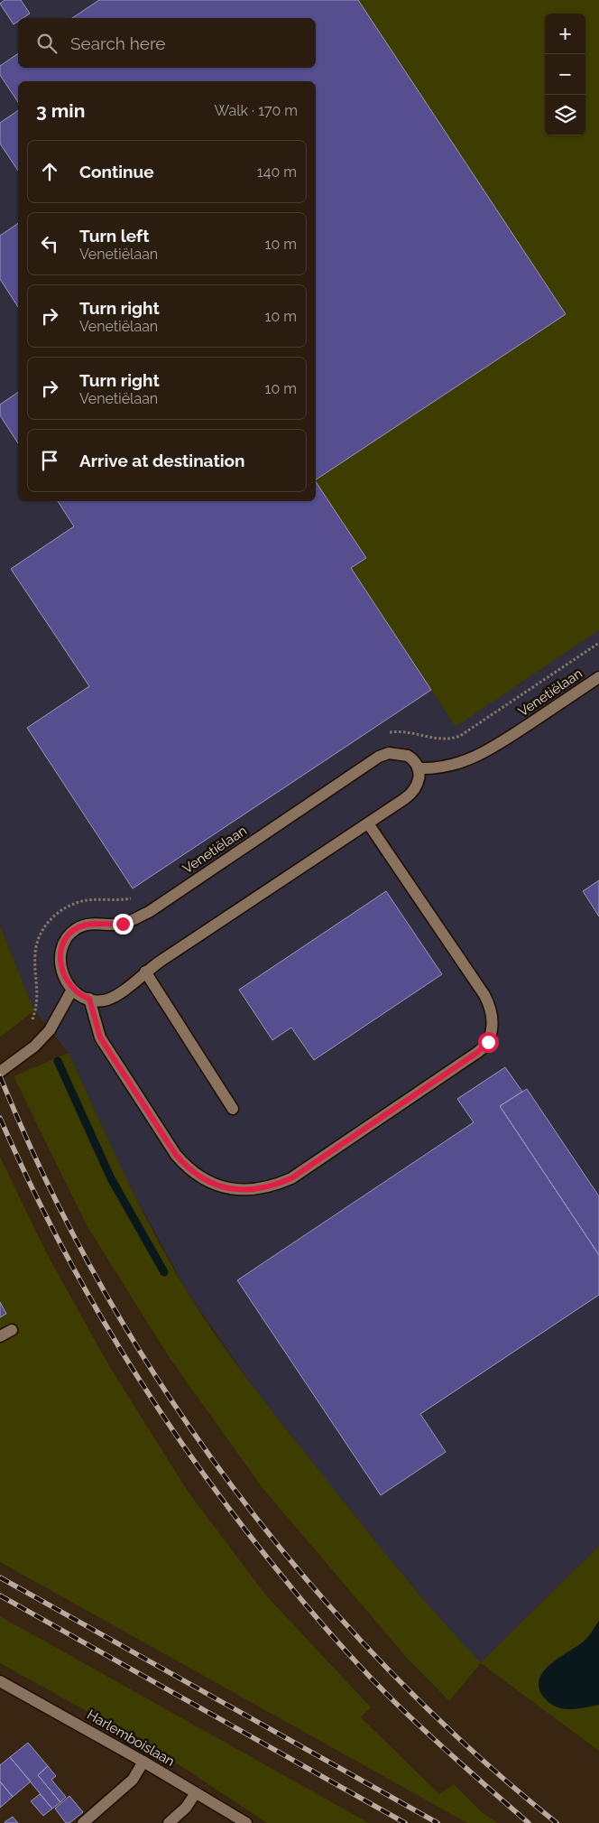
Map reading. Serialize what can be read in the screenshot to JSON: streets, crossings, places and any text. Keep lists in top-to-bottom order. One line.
{"streets":{"street":["Venetiëlaan","Harlemboislaan"]},"page":{"map_buttons":["+","−"],"search":"Search here","heading":["3 min","Walk · 170 m"],"list":[["Continue","140 m"],["Turn left","Venetiëlaan","10 m"],["Turn right","Venetiëlaan","10 m"],["Turn right","Venetiëlaan","10 m"],"Arrive at destination"]}}
